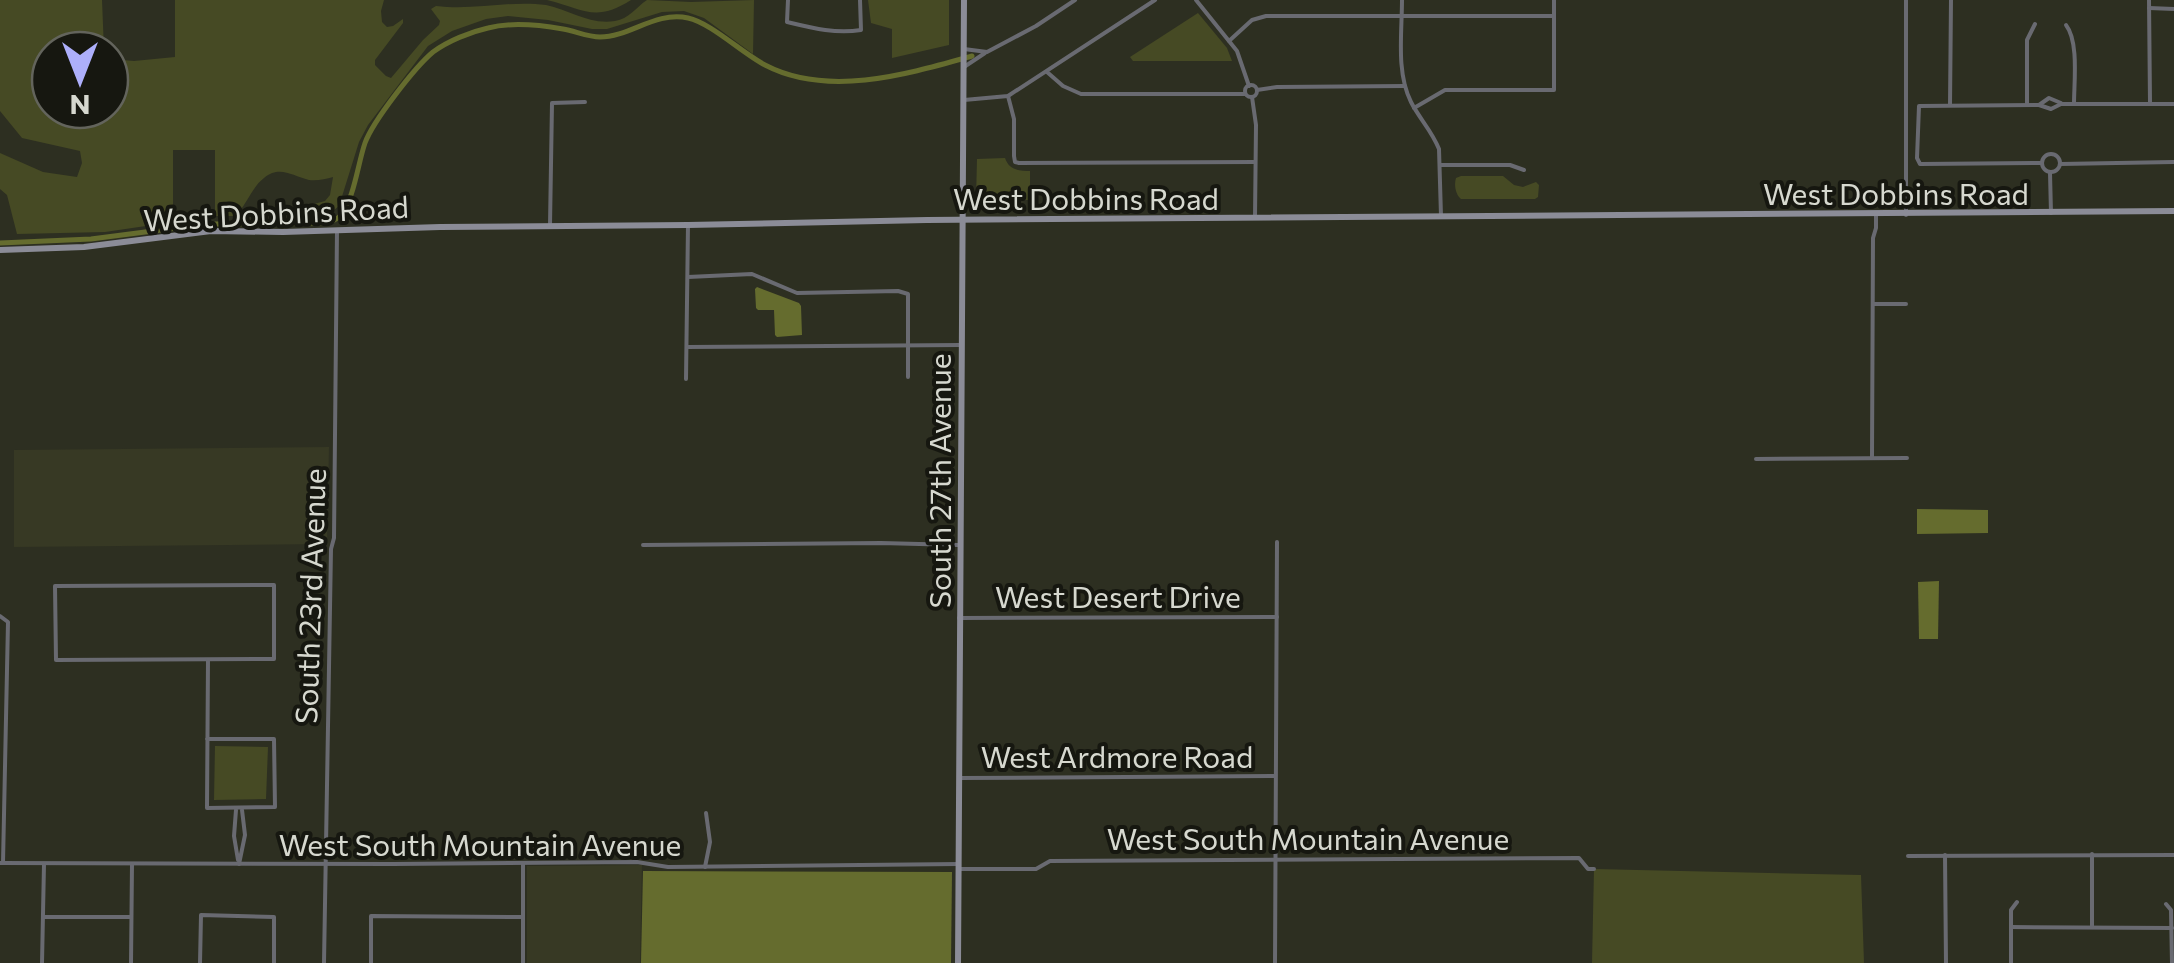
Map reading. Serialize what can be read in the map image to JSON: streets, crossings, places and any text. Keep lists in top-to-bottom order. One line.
{"streets":{"main road":["West Dobbins Road","South 27th Avenue"],"street":["West Desert Drive","South 23rd Avenue","West Ardmore Road","West South Mountain Avenue"]},"crossings":[["West Dobbins Road","South 27th Avenue"],["West Dobbins Road","South 23rd Avenue"],["South 27th Avenue","West Desert Drive"],["South 27th Avenue","West Ardmore Road"],["South 27th Avenue","West South Mountain Avenue"],["South 23rd Avenue","West South Mountain Avenue"]],"north":"bottom"}
